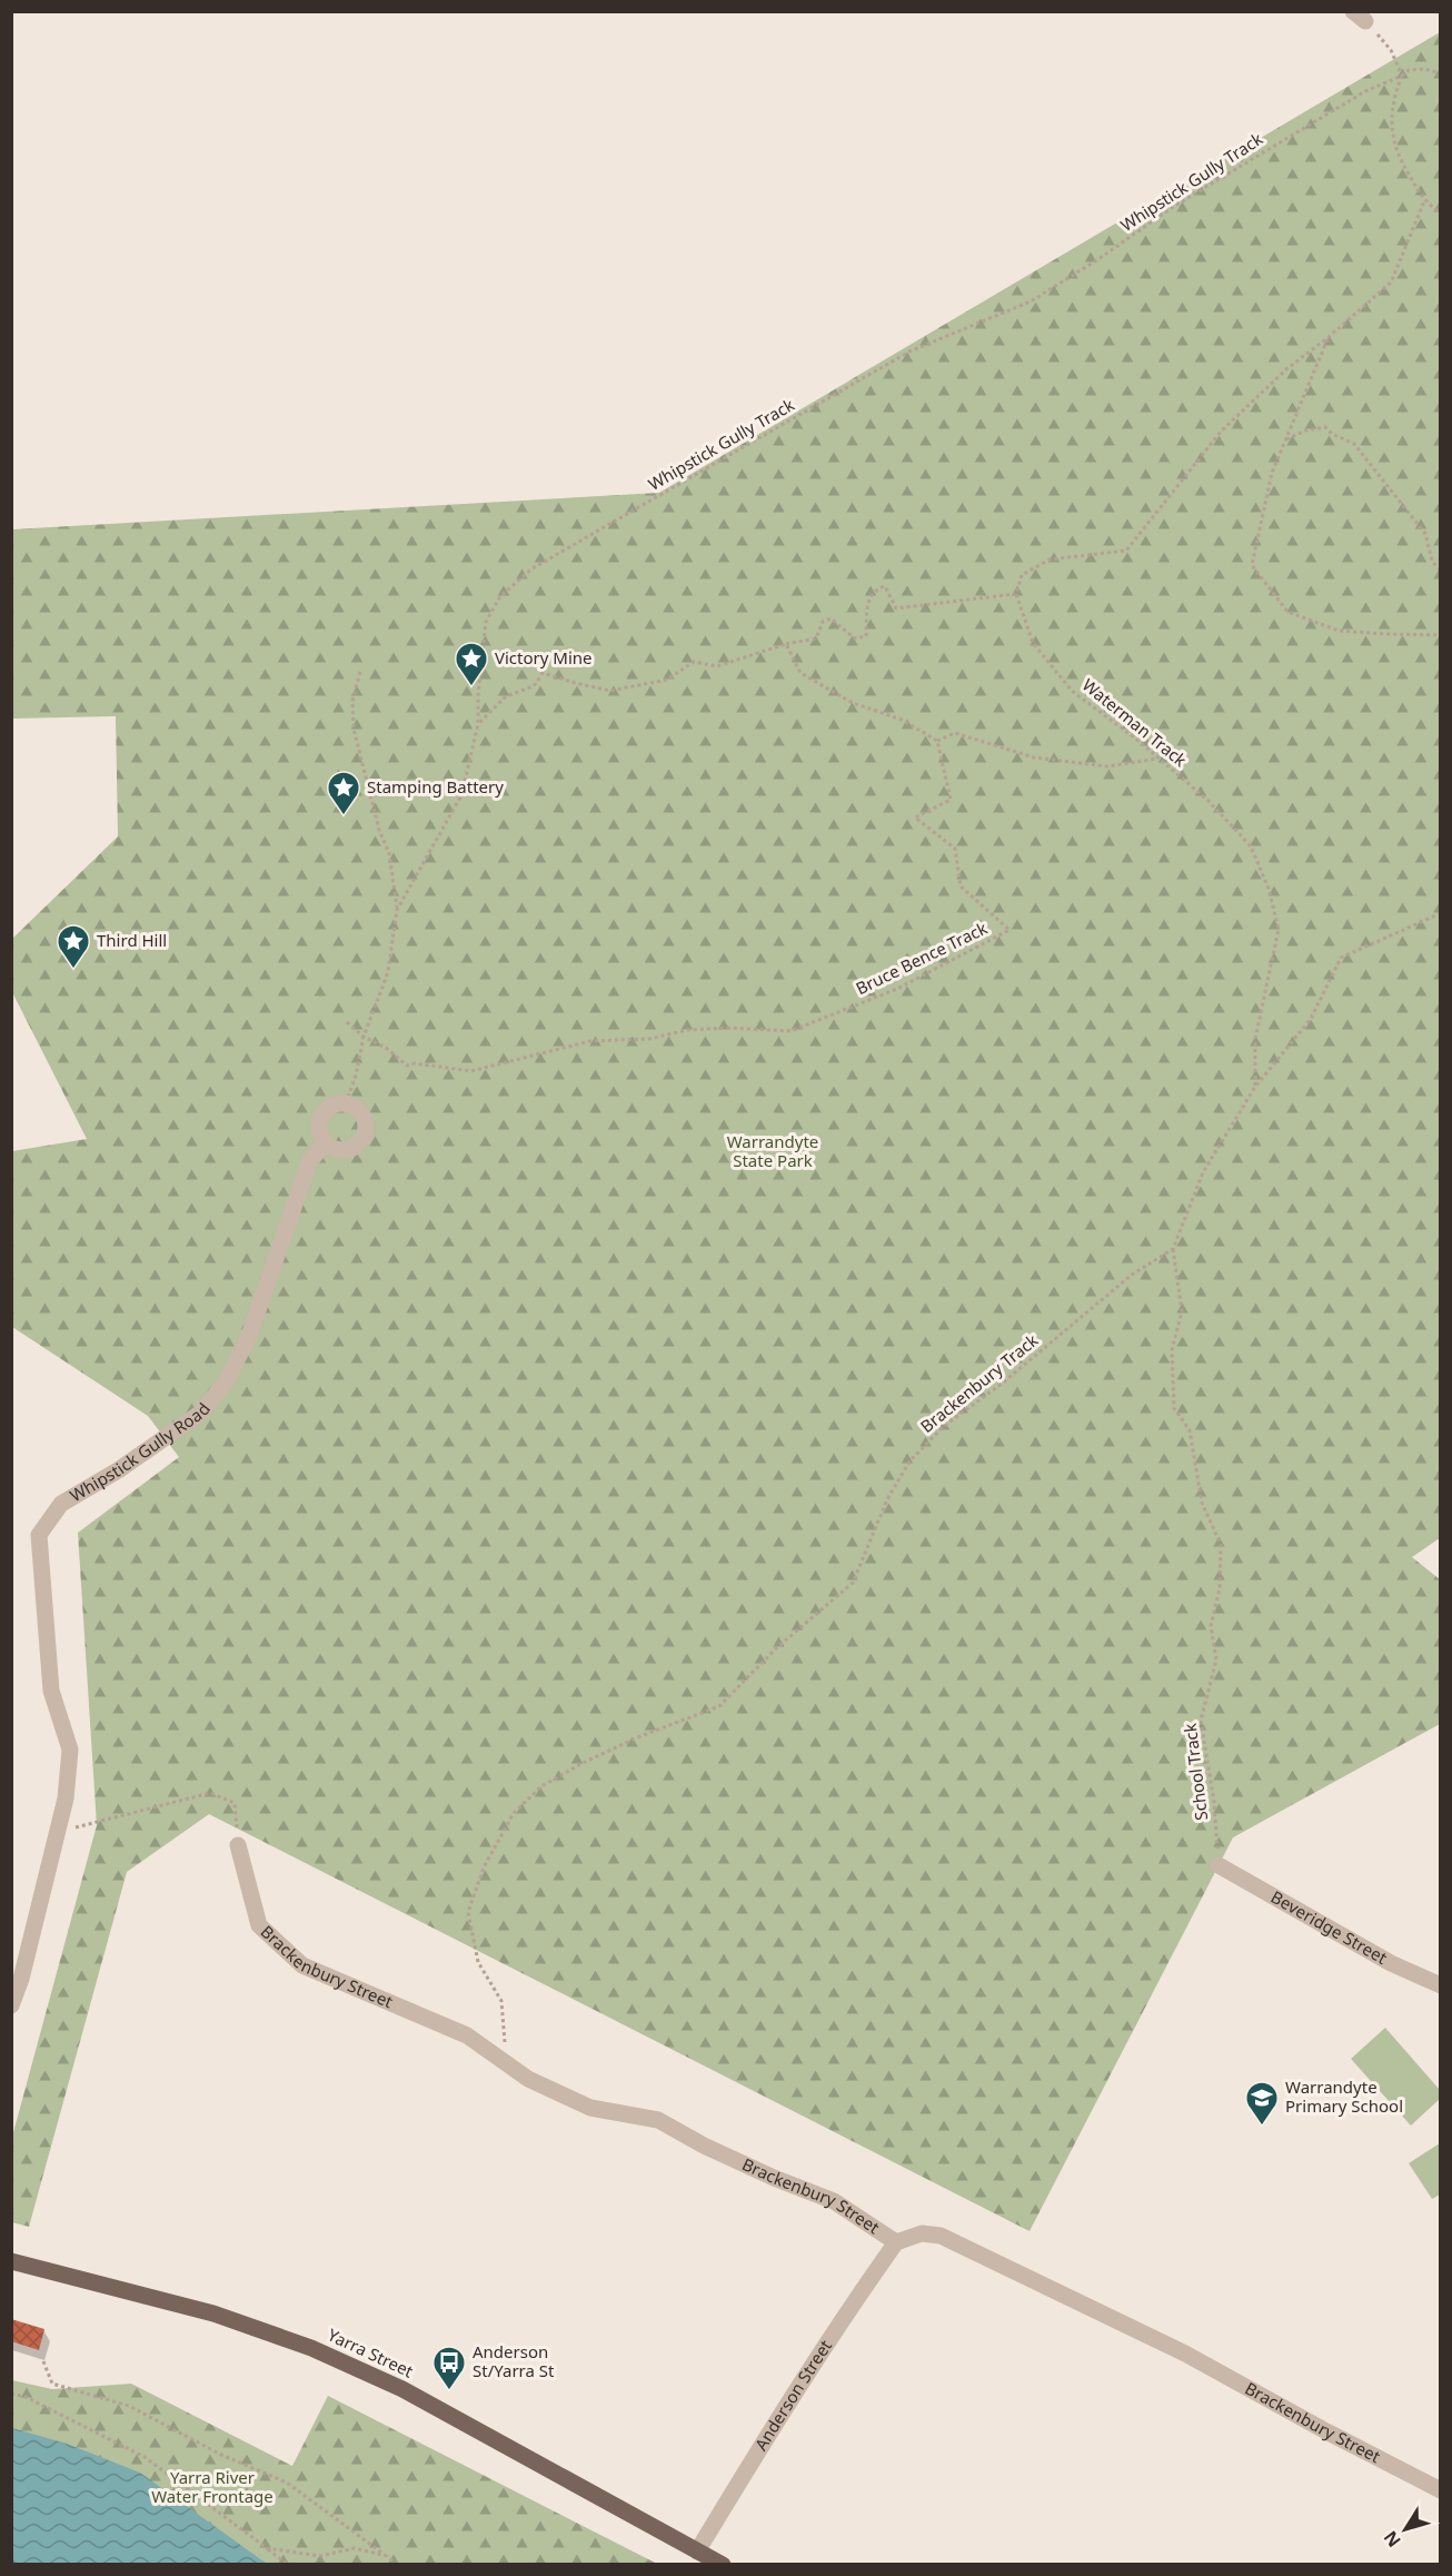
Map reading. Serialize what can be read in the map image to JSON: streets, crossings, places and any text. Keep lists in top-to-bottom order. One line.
{"streets":{"main road":["Yarra Street"],"street":["Whipstick Gully Road","Beveridge Street","Brackenbury Street","Anderson Street"],"path":["Whipstick Gully Track","Waterman Track","Bruce Bence Track","Brackenbury Track","School Track"]},"crossings":[["Whipstick Gully Track","Bruce Bence Track"],["Whipstick Gully Track","Whipstick Gully Road"],["Brackenbury Track","School Track"],["Brackenbury Track","Brackenbury Street"],["School Track","Beveridge Street"],["Brackenbury Street","Anderson Street"],["Yarra Street","Anderson Street"]],"parks":["Warrandyte State Park","Yarra River Water Frontage"],"places":{"place":["Victory Mine","Stamping Battery","Third Hill"],"school or university":["Warrandyte Primary School"],"bus stop":["Anderson St/Yarra St"]},"north":"bottom left"}
